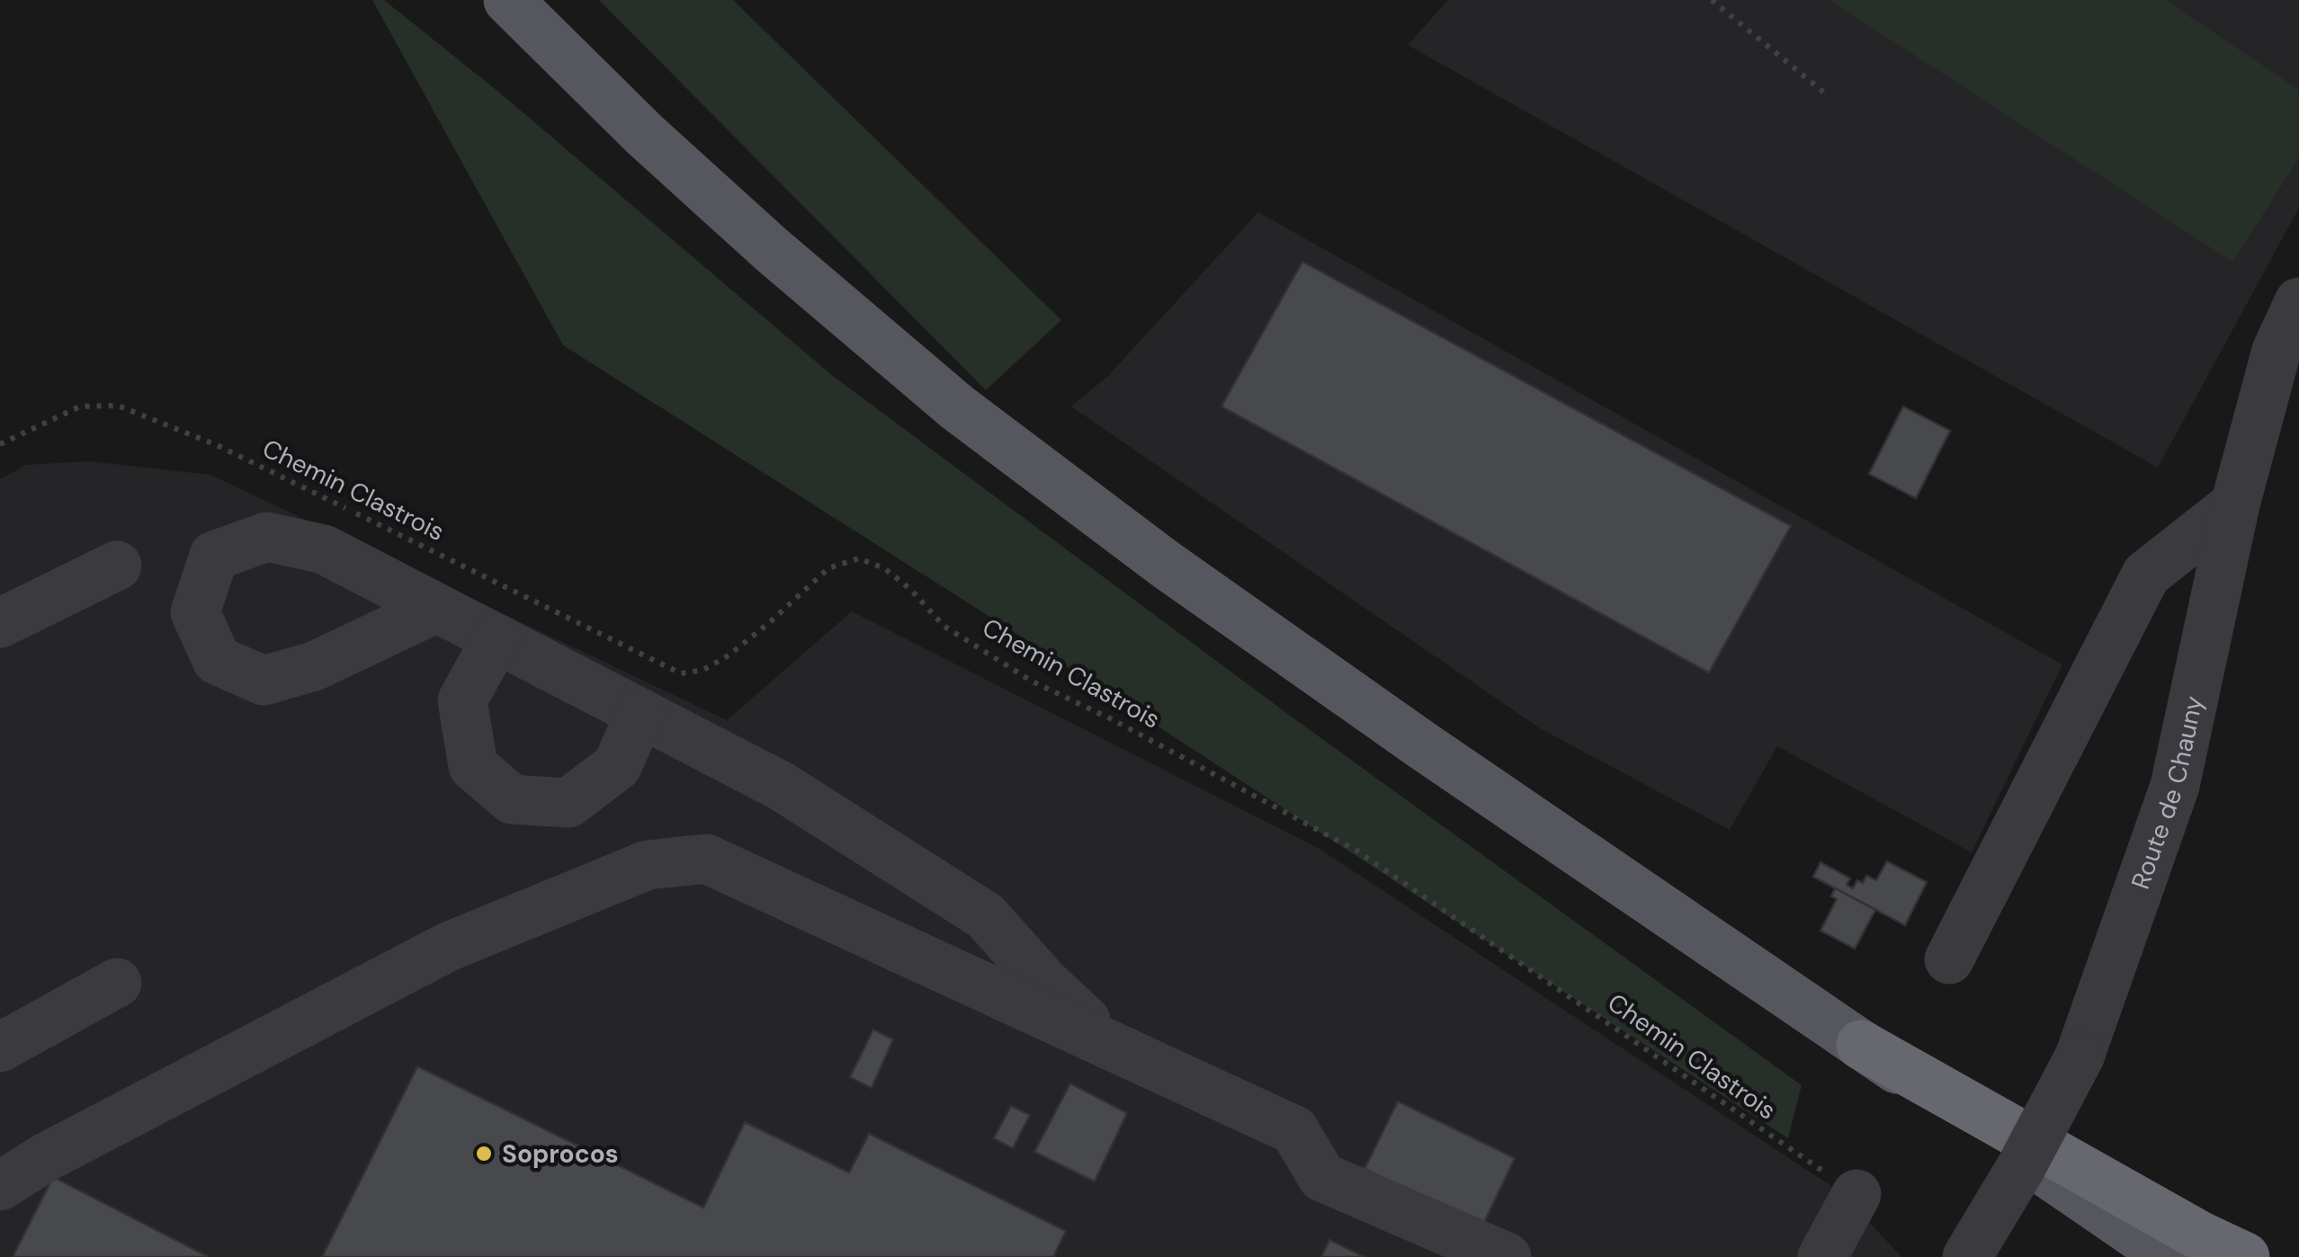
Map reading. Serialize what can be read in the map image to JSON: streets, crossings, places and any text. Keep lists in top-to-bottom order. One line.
{"streets":{"street":["Route de Chauny"],"path":["Chemin Clastrois"]},"places":["Soprocos"]}
